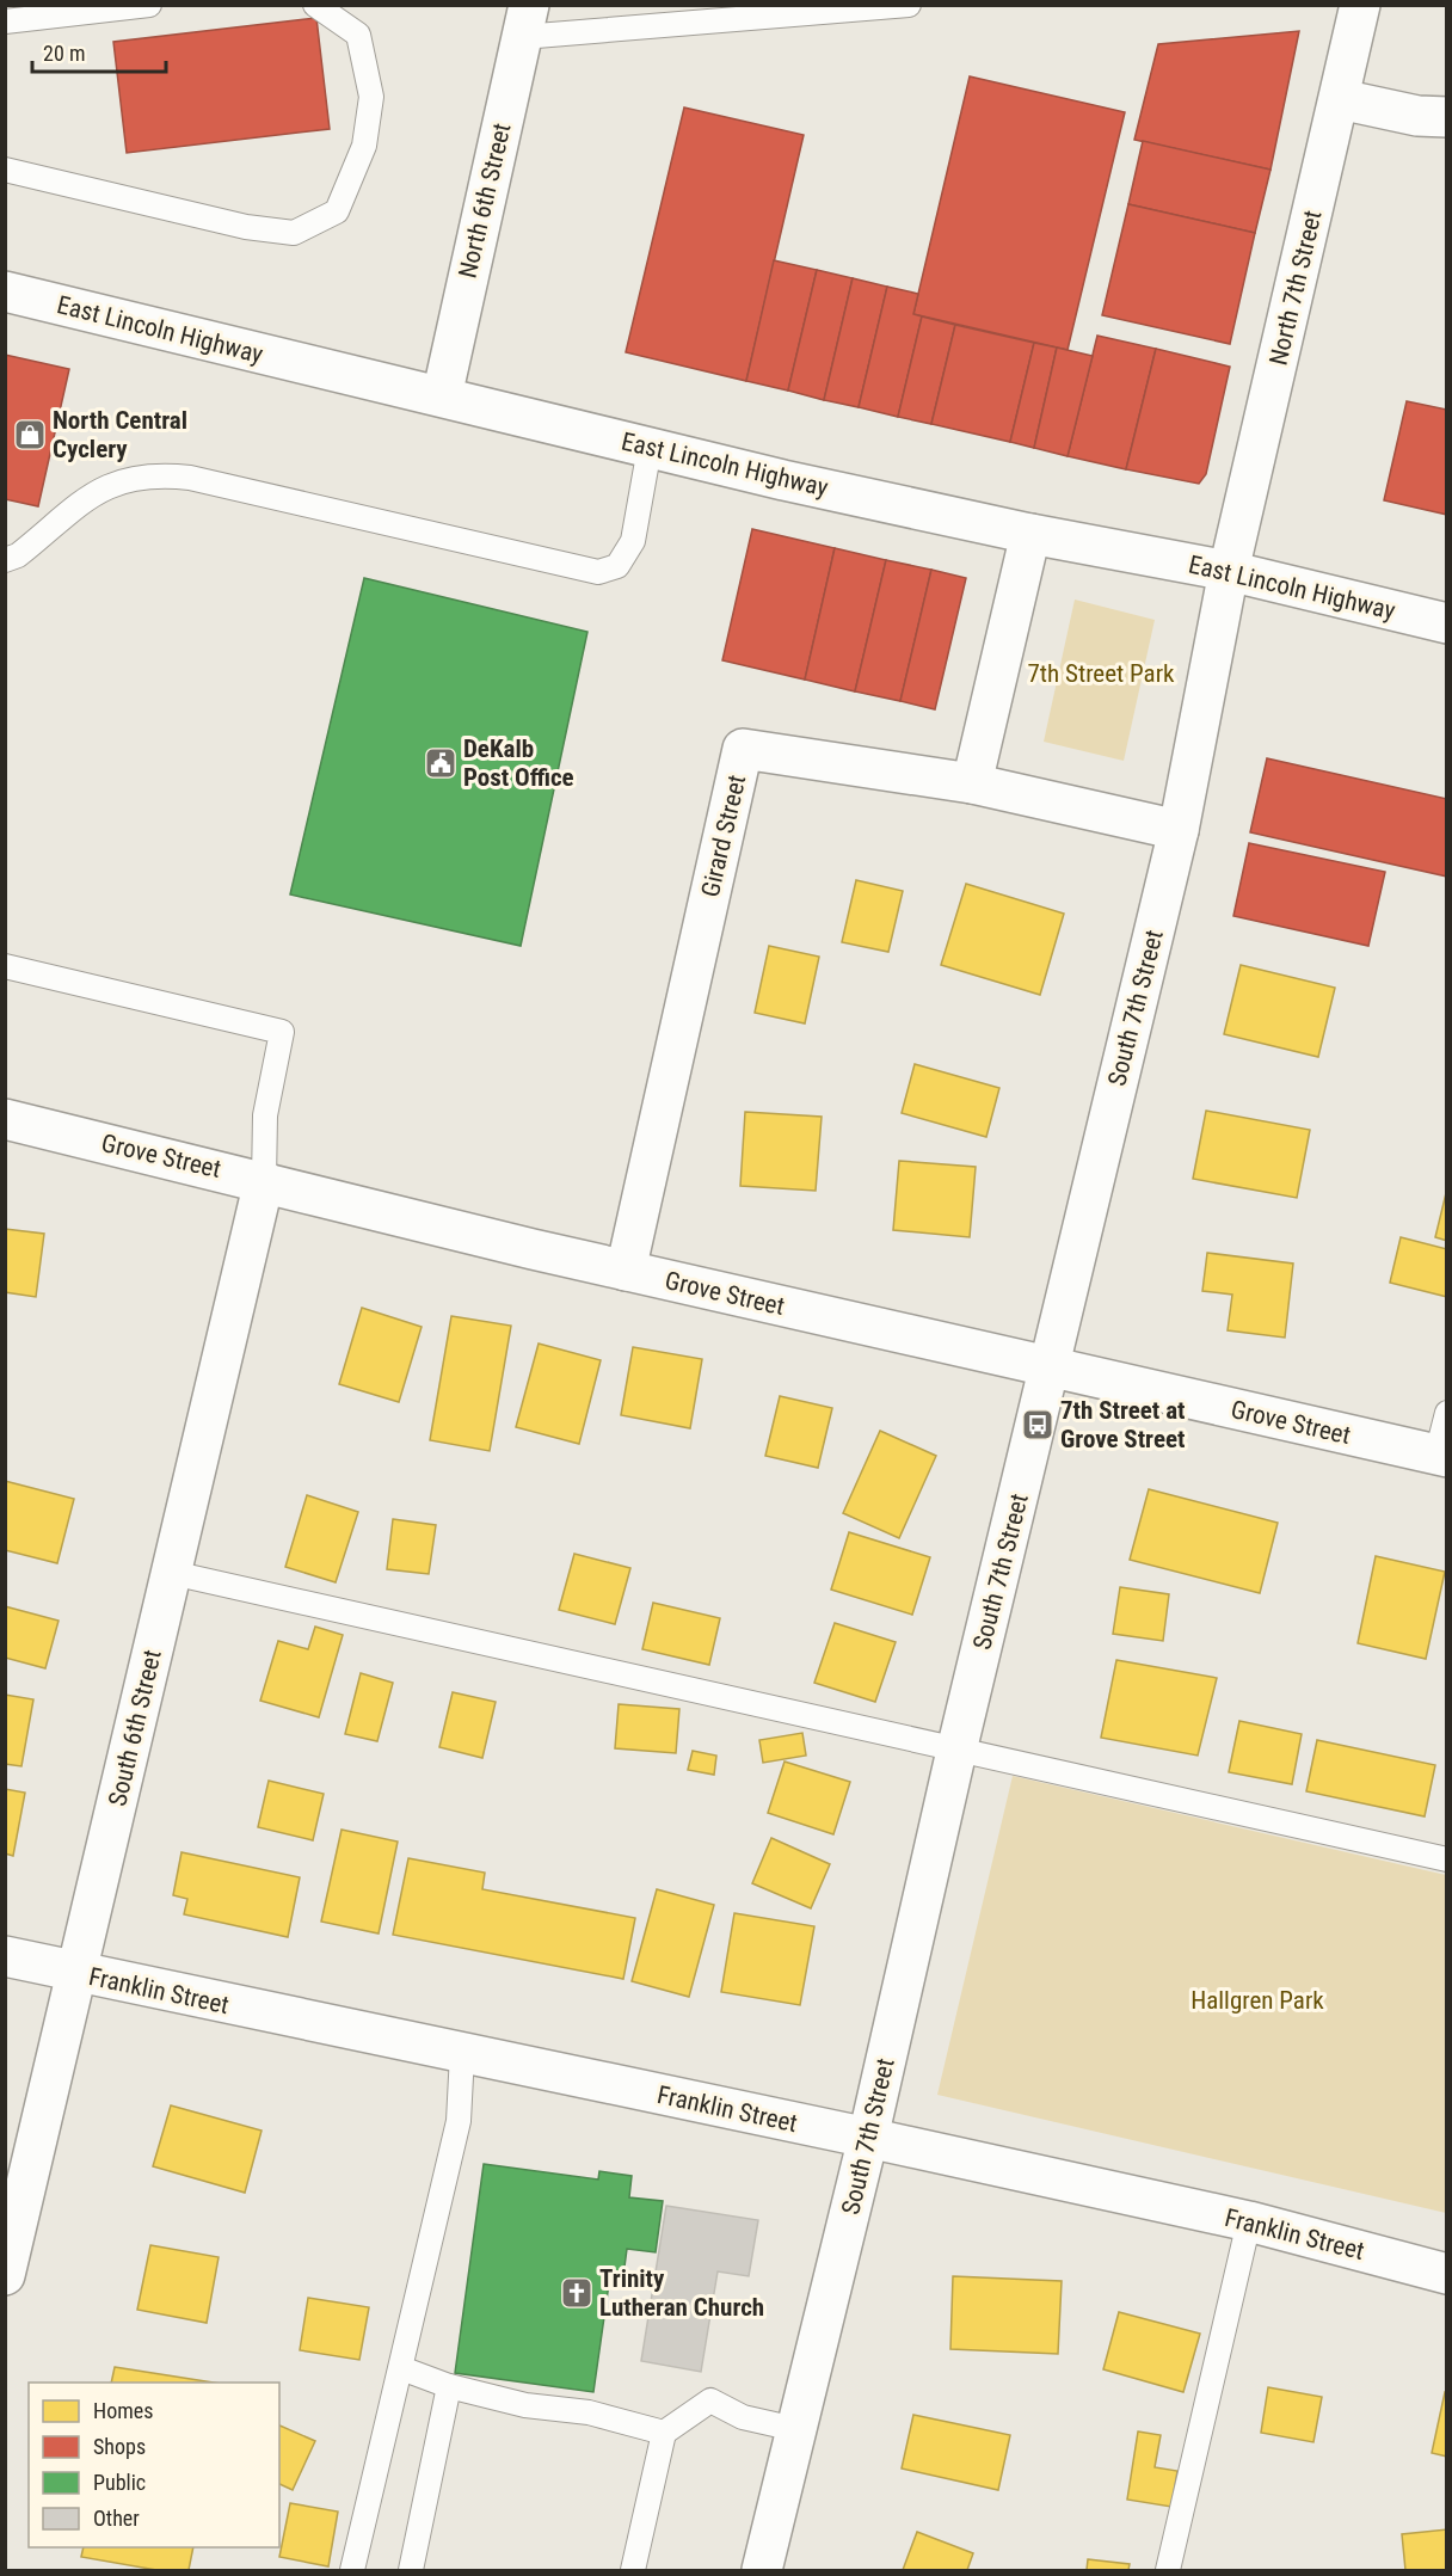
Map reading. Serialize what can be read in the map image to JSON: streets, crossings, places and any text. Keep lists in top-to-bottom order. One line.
{"streets":{"street":["North 6th Street","North 7th Street","East Lincoln Highway","Girard Street","South 7th Street","Grove Street","South 6th Street","Franklin Street"]},"crossings":[["North 6th Street","East Lincoln Highway"],["North 7th Street","East Lincoln Highway"],["North 7th Street","South 7th Street"],["East Lincoln Highway","South 7th Street"],["Girard Street","South 7th Street"],["Girard Street","Grove Street"],["South 7th Street","Grove Street"],["South 7th Street","Franklin Street"],["Grove Street","South 6th Street"],["South 6th Street","Franklin Street"]],"parks":["7th Street Park","Hallgren Park"],"places":{"shop":["North Central Cyclery"],"public building":["DeKalb Post Office"],"bus stop":["7th Street at Grove Street"],"church":["Trinity Lutheran Church"]},"legend":["Homes","Shops","Public","Other"],"scale_bar":"20 m"}
